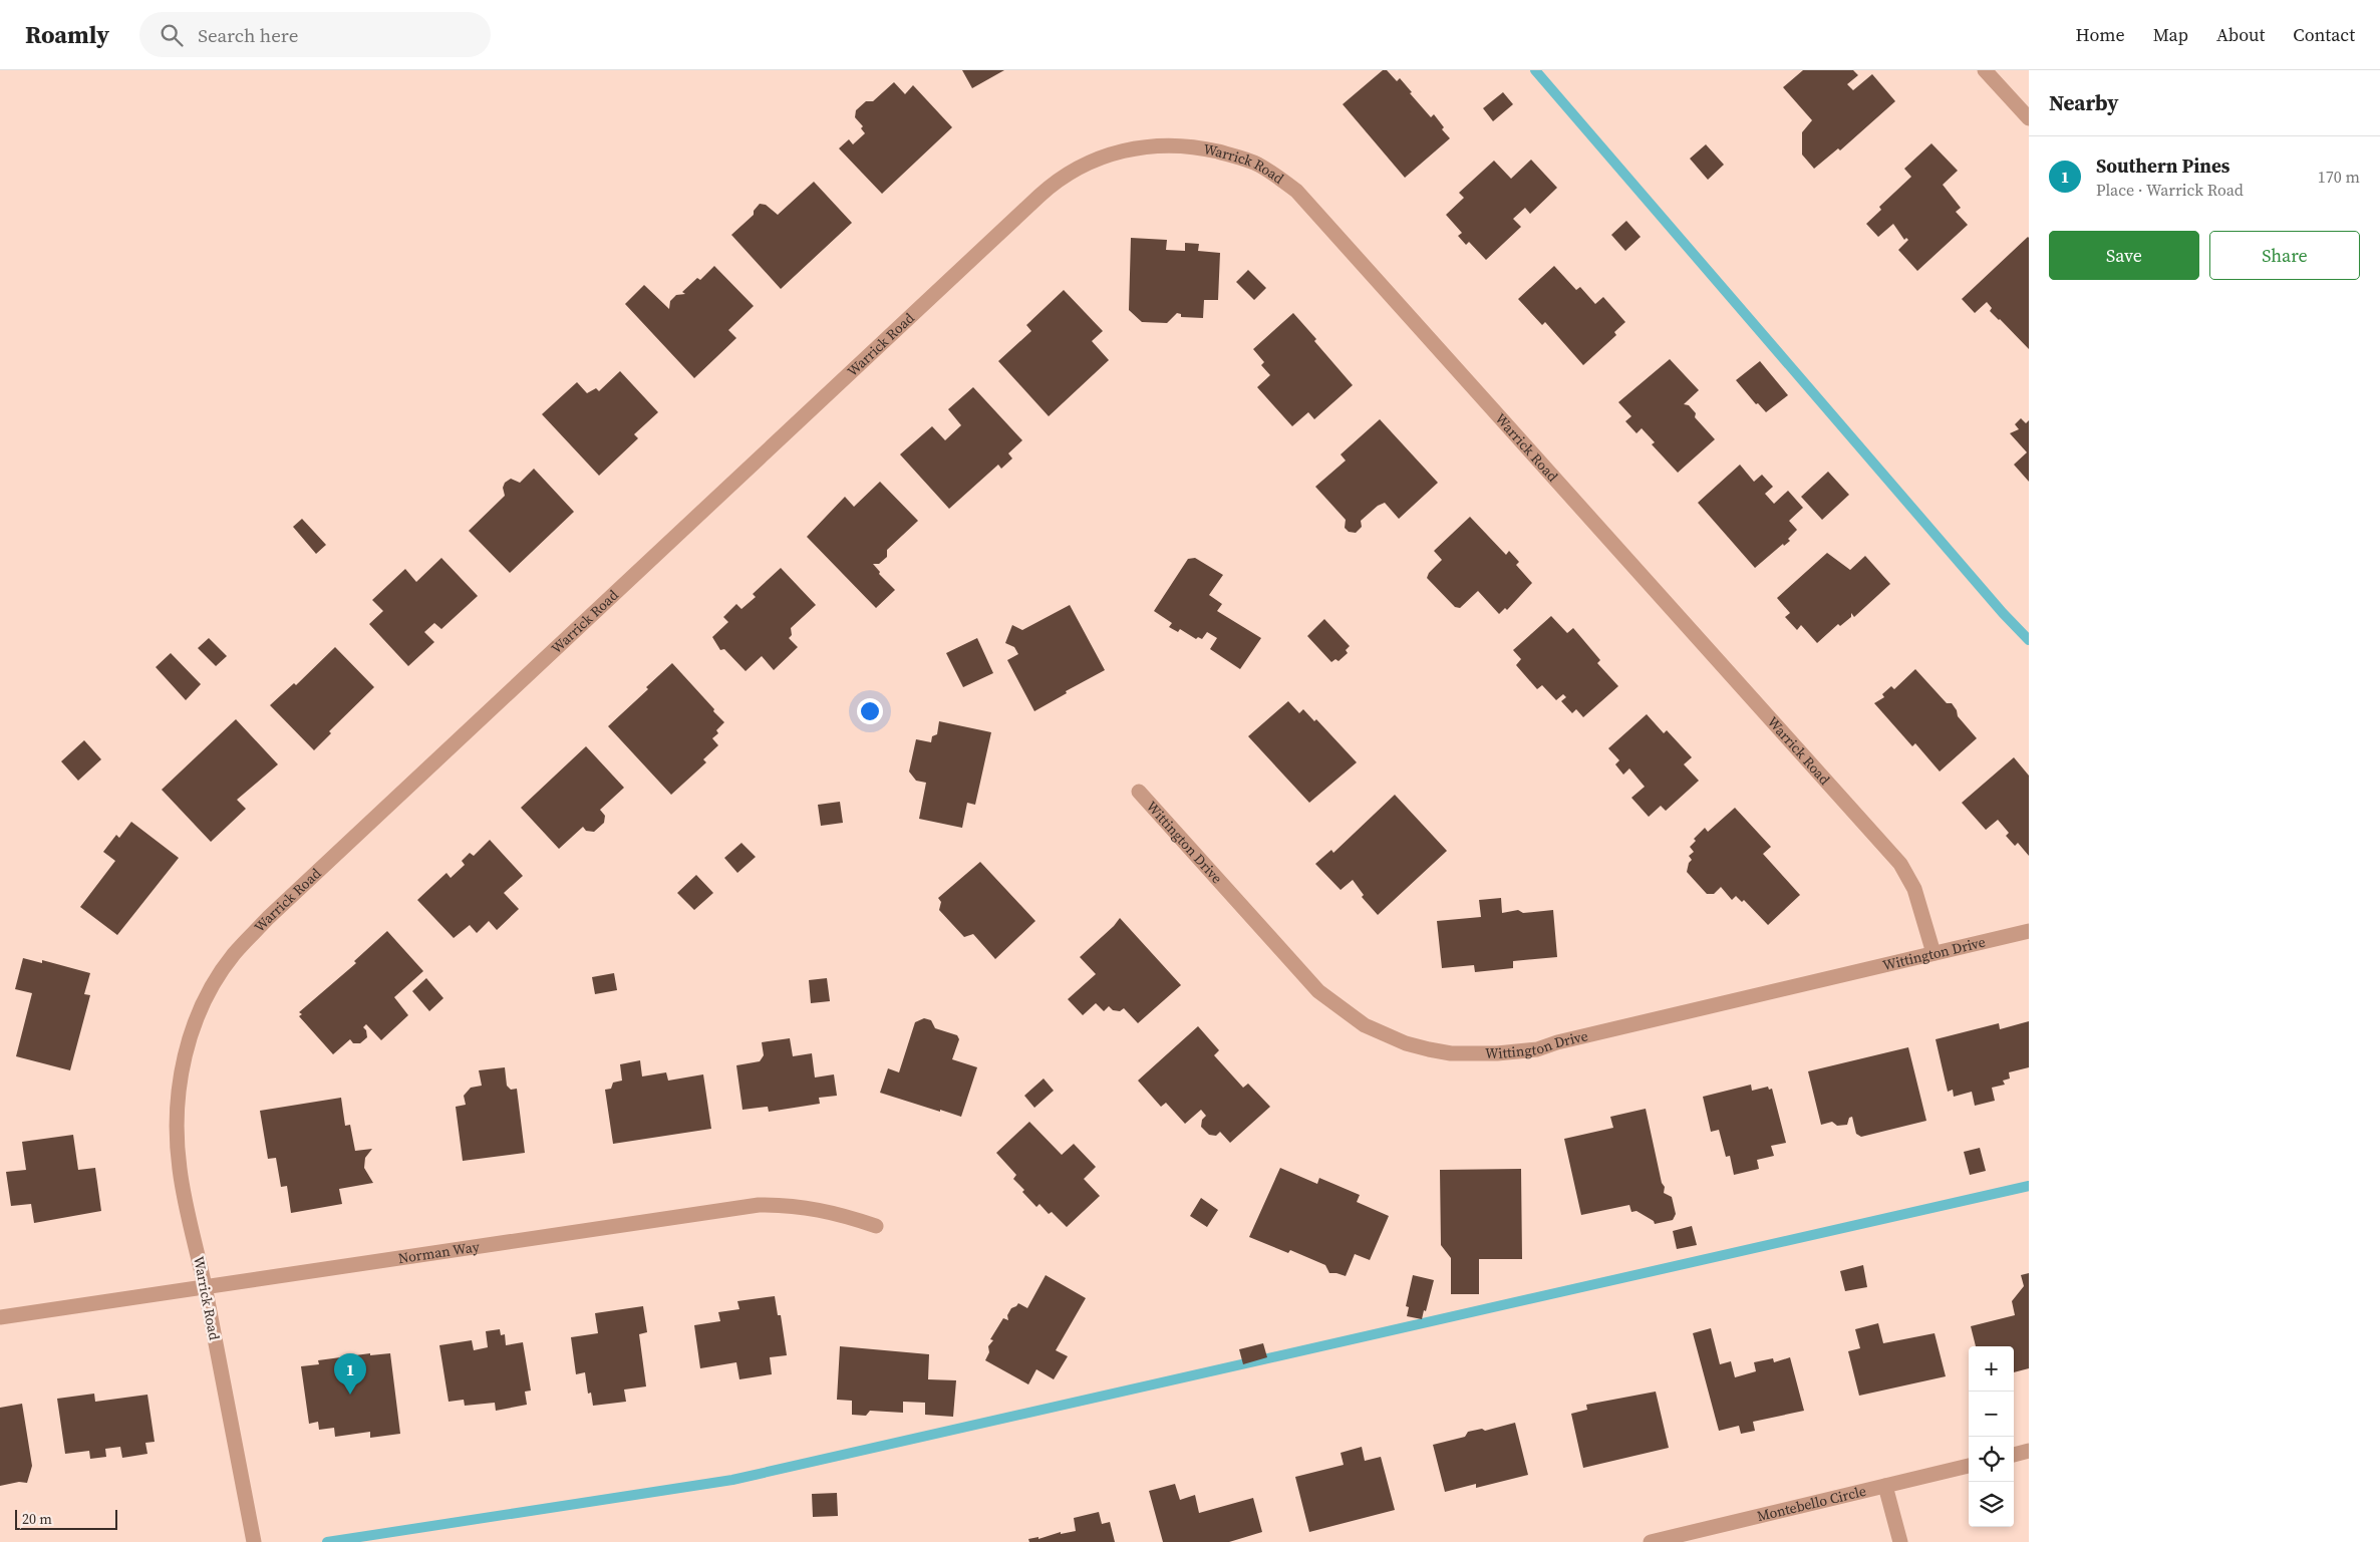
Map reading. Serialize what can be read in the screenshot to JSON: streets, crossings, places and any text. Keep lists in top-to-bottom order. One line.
{"streets":{"street":["Warrick Road","Wittington Drive","Norman Way","Montebello Circle"]},"crossings":[["Warrick Road","Wittington Drive"],["Warrick Road","Norman Way"]],"scale_bar":"20 m","page":{"header":"Roamly","search":"Search here","nav":["Home","Map","About","Contact"],"heading":"Nearby","list":[{"mark":"1","name":"Southern Pines","note":"Place · Warrick Road","value":"170 m"}],"buttons":["Save","Share"],"map_buttons":["+","−"],"pins":"1","scale":"20 m"}}
